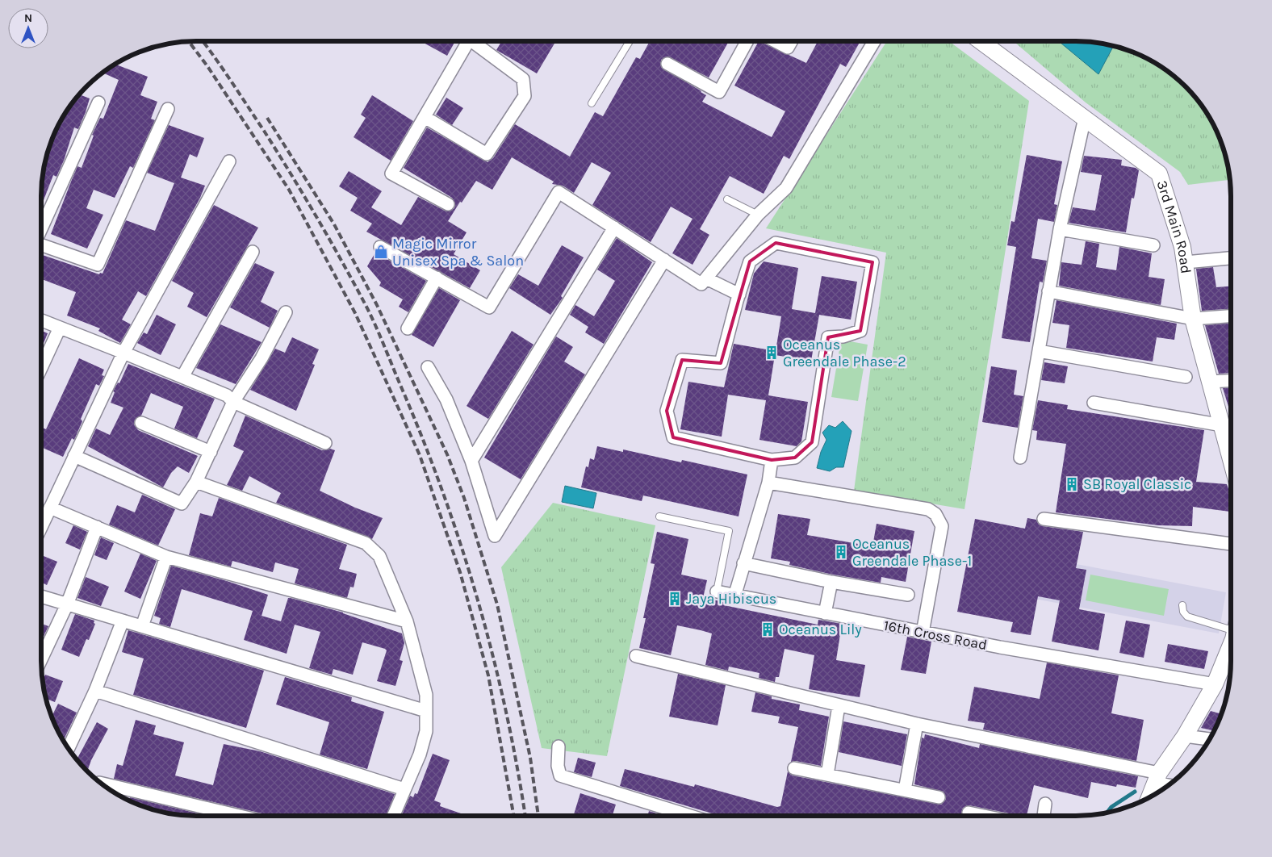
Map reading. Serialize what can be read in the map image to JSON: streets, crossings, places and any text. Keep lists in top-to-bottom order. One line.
{"streets":{"street":["3rd Main Road","16th Cross Road"]},"places":{"shop":["Magic Mirror Unisex Spa & Salon"],"building":["Oceanus Greendale Phase-2","SB Royal Classic","Oceanus Greendale Phase-1","Jaya Hibiscus","Oceanus Lily"]},"north":"top"}
